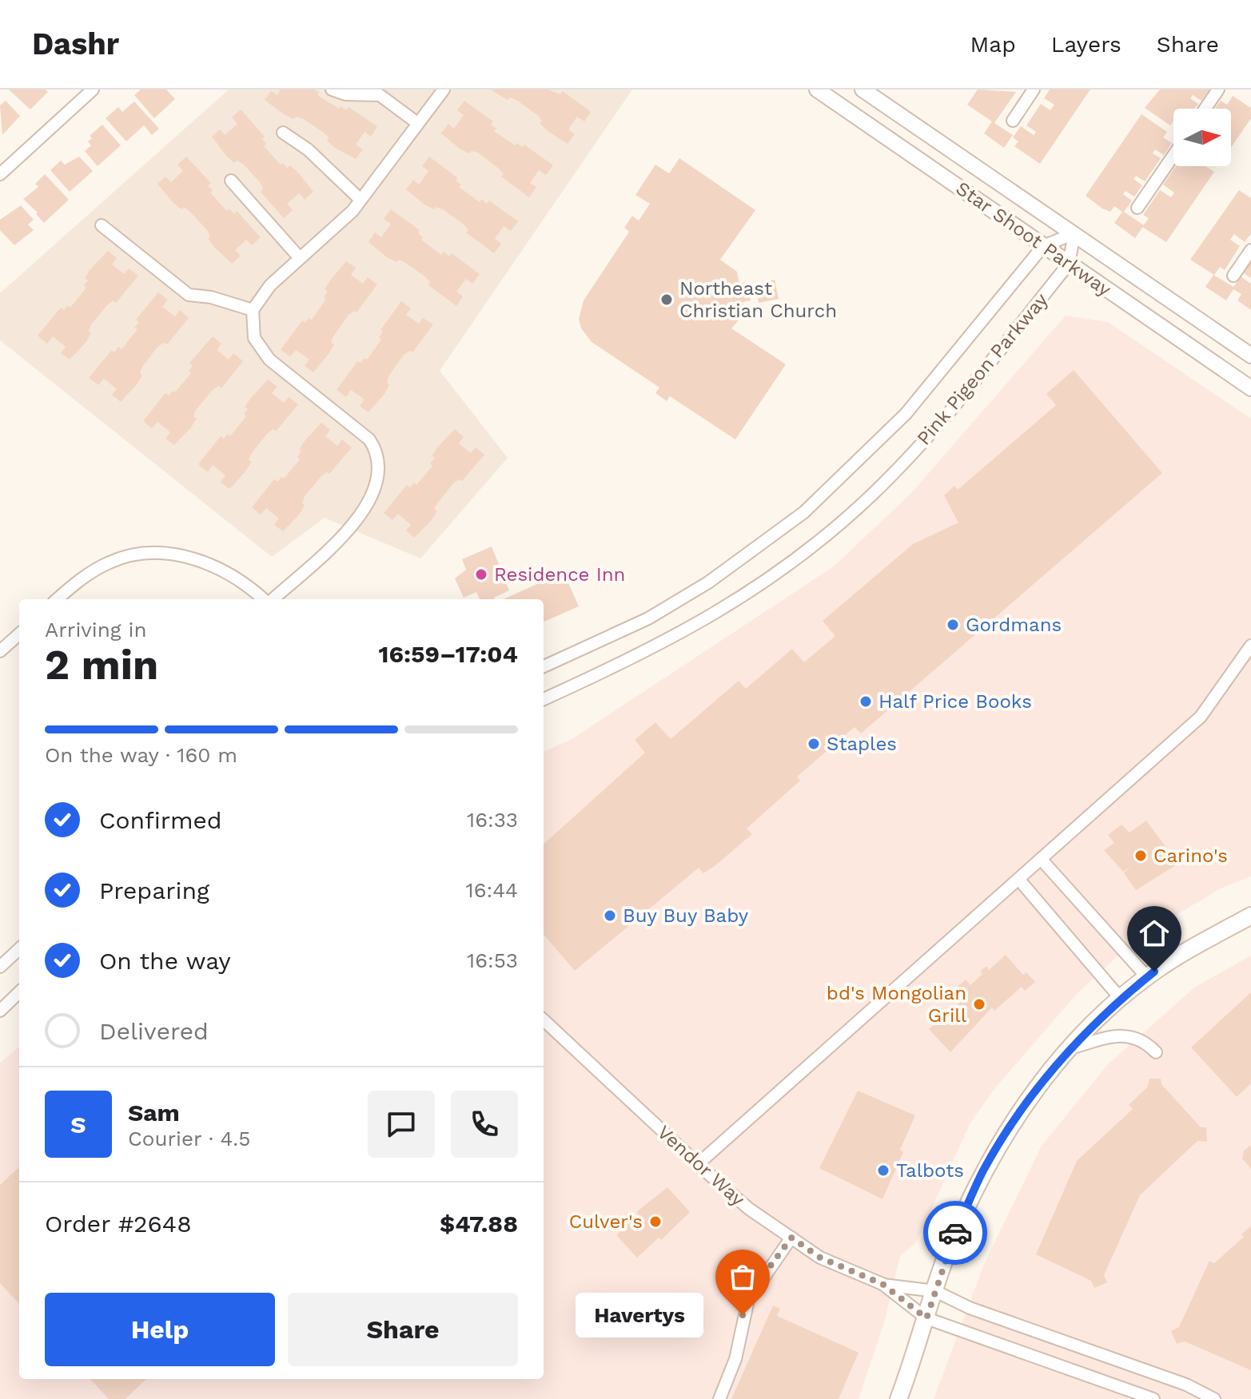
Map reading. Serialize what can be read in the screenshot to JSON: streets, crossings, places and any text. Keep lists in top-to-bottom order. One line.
{"streets":{"street":["Star Shoot Parkway","Pink Pigeon Parkway","Vendor Way"]},"crossings":[["Star Shoot Parkway","Pink Pigeon Parkway"]],"places":["Northeast Christian Church","Residence Inn","Gordmans","Half Price Books","Staples","Carino's","Buy Buy Baby","bd's Mongolian Grill","Talbots","Culver's","Havertys"],"north":"right","page":{"header":"Dashr","nav":["Map","Layers","Share"],"heading":["2 min","Arriving in","16:59–17:04"],"panel":["Sam","Courier · 4.5","Order #2648","$47.88"],"bar":"On the way · 160 m","list":[["Confirmed","16:33"],["Preparing","16:44"],["On the way","16:53"],"Delivered"],"round":"S","buttons":["Help","Share"],"bubble":"Havertys"}}
